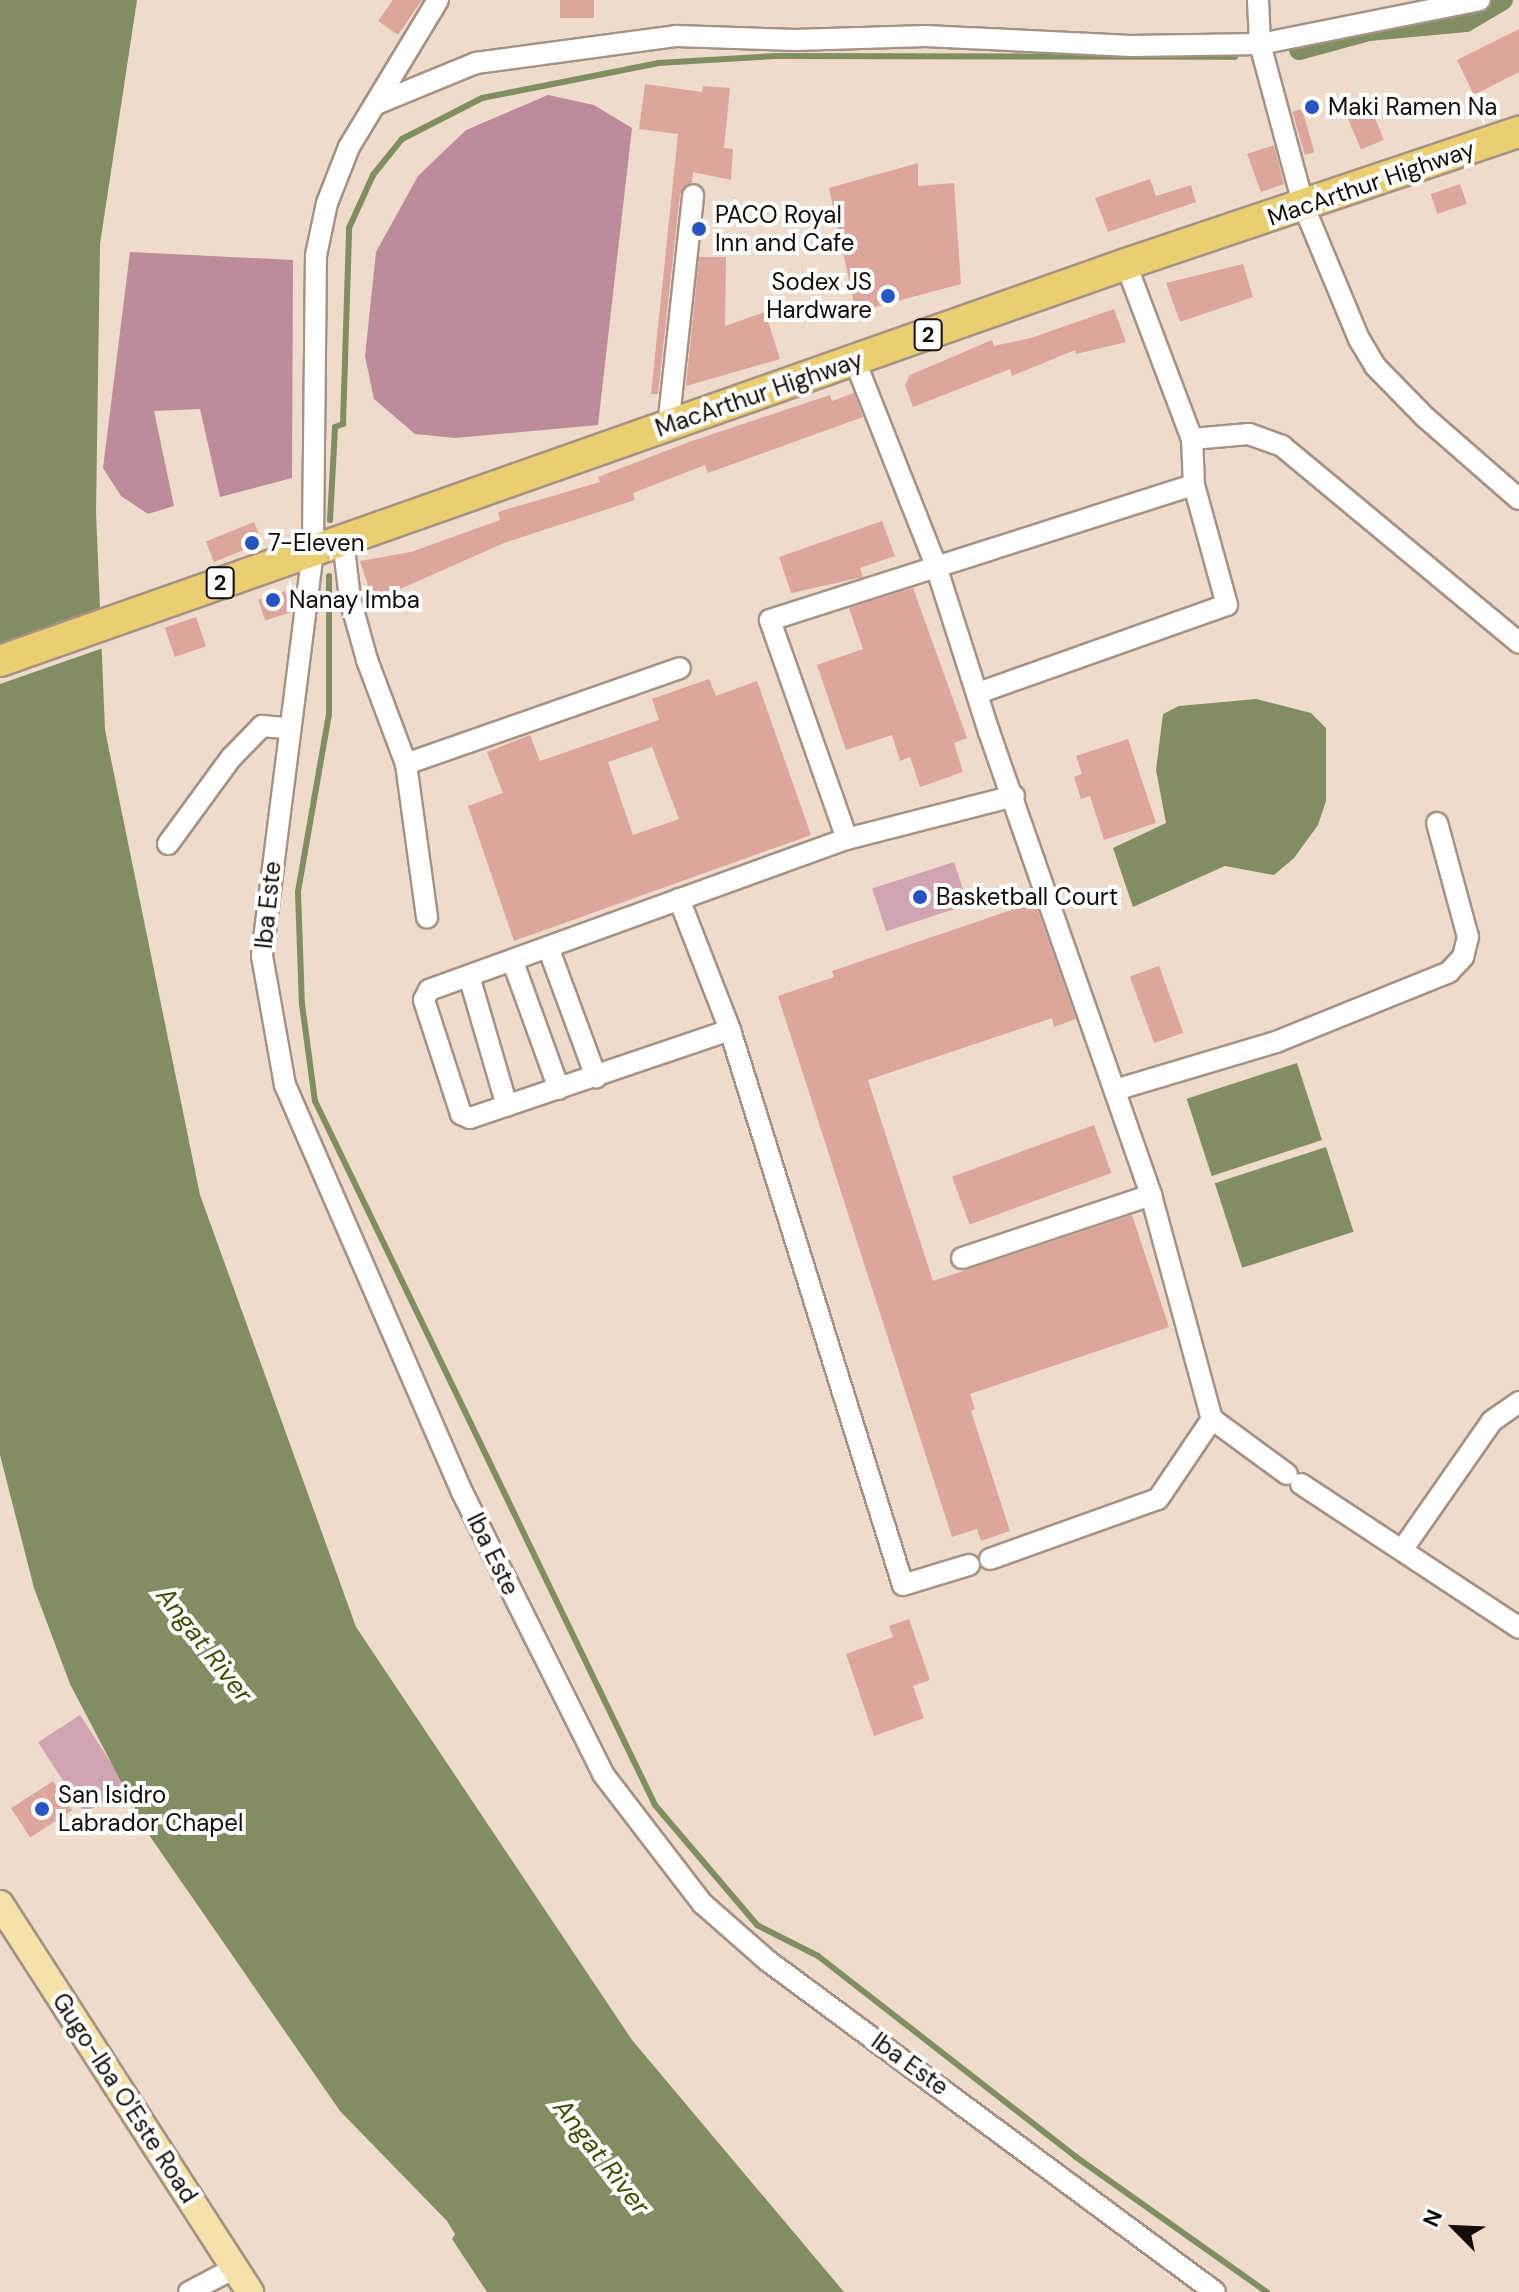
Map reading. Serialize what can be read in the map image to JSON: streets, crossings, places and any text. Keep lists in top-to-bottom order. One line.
{"streets":{"highway":["MacArthur Highway","2"],"main road":["Gugo-Iba O'Este Road"],"street":["Iba Este"]},"crossings":[["MacArthur Highway","Iba Este"]],"water":["Angat River"],"places":["Maki Ramen Na","PACO Royal Inn and Cafe","Sodex JS Hardware","7-Eleven","Nanay Imba","Basketball Court","San Isidro Labrador Chapel"],"north":"top left"}
